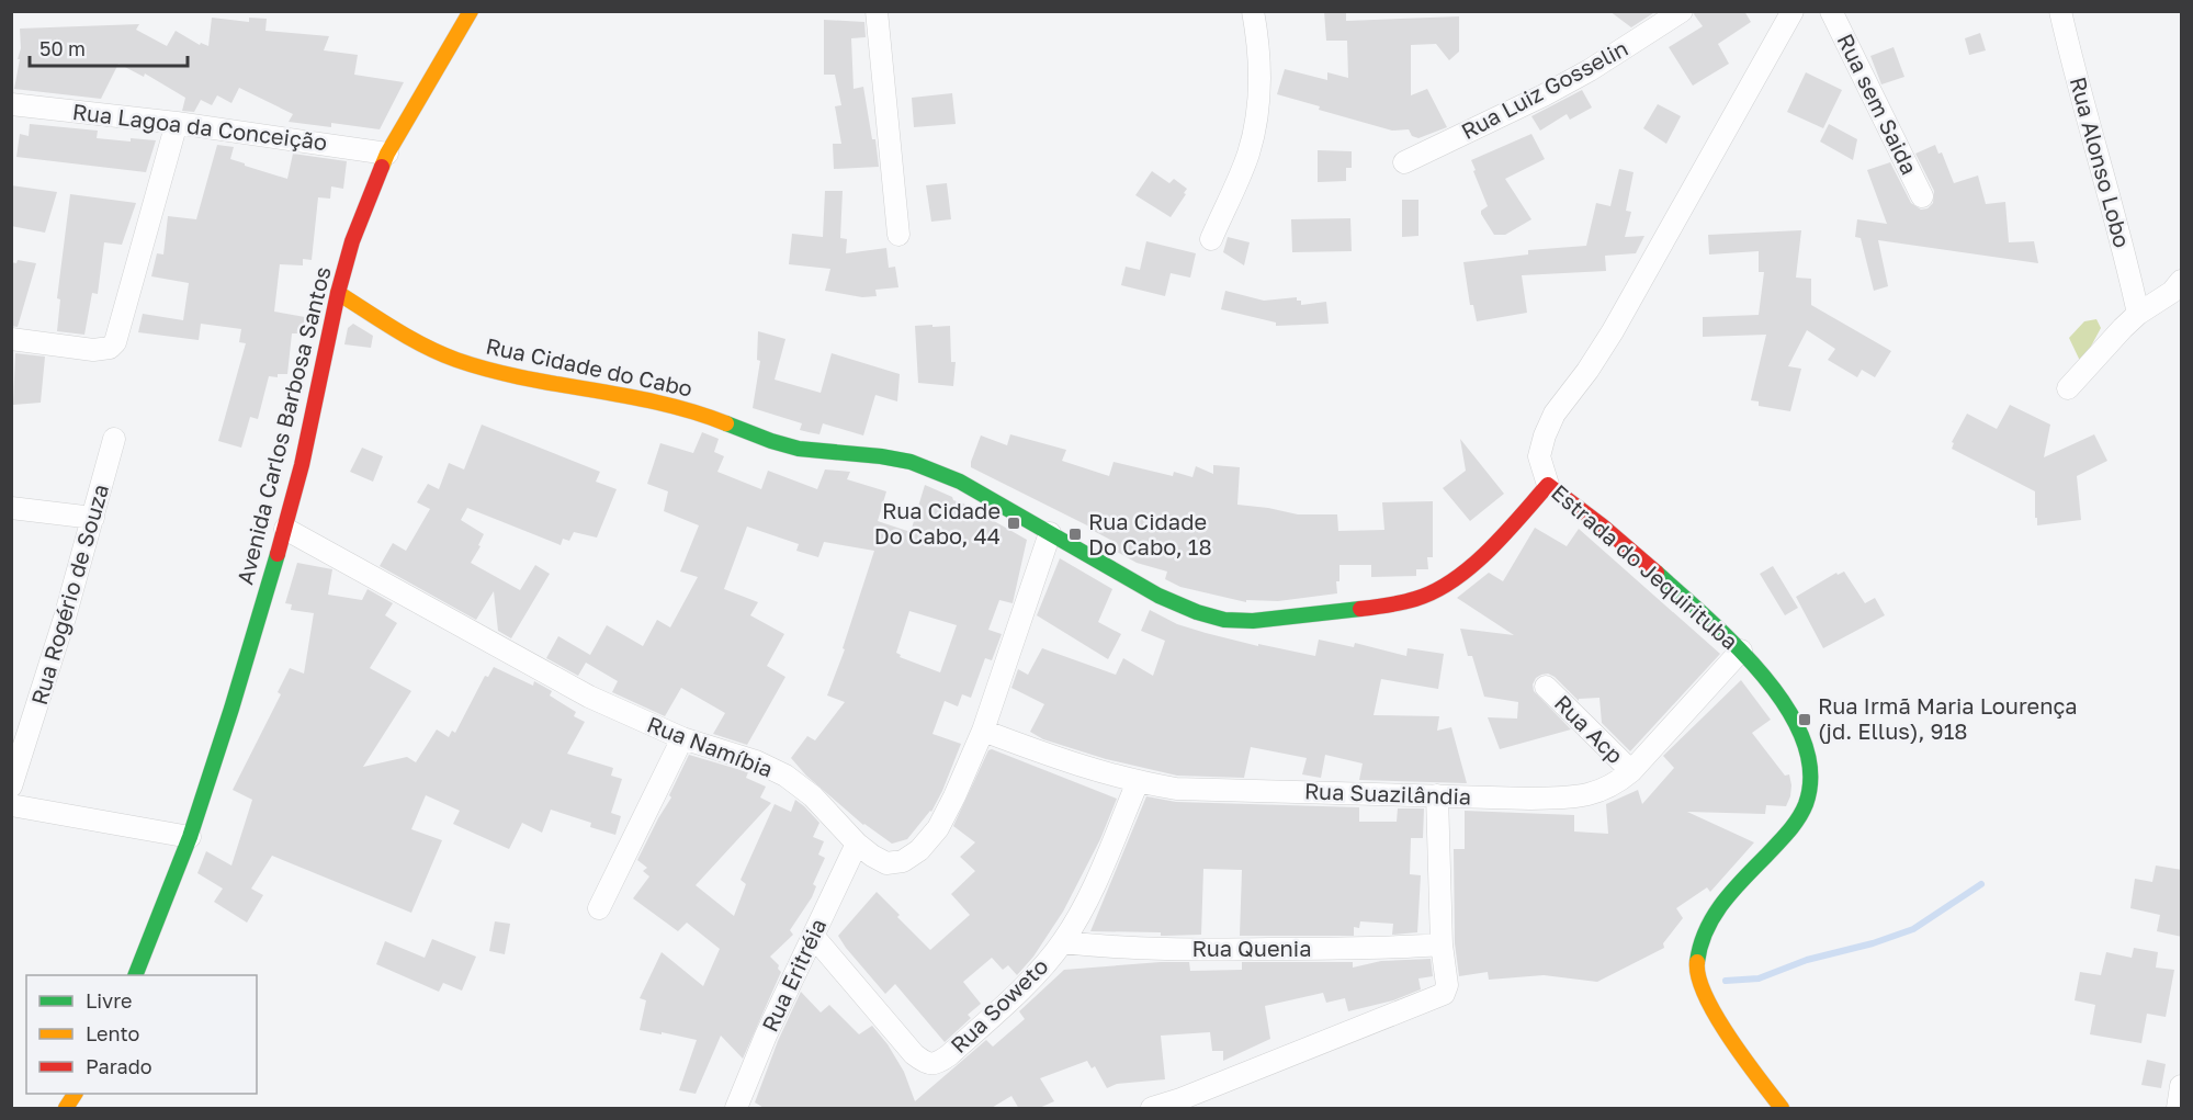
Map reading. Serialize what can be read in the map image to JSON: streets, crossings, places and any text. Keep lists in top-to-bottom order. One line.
{"streets":{"street":["Rua Luiz Gosselin","Rua sem Saida","Rua Lagoa da Conceição","Rua Alonso Lobo","Rua Cidade do Cabo","Avenida Carlos Barbosa Santos","Estrada do Jequirituba","Rua Rogério de Souza","Rua Acp","Rua Namíbia","Rua Suazilândia","Rua Quenia","Rua Eritréia","Rua Soweto"]},"crossings":[["Rua Lagoa da Conceição","Avenida Carlos Barbosa Santos"],["Rua Cidade do Cabo","Avenida Carlos Barbosa Santos"],["Rua Cidade do Cabo","Estrada do Jequirituba"],["Rua Cidade do Cabo","Rua Namíbia"],["Avenida Carlos Barbosa Santos","Rua Namíbia"],["Estrada do Jequirituba","Rua Suazilândia"],["Rua Acp","Rua Suazilândia"],["Rua Namíbia","Rua Suazilândia"],["Rua Namíbia","Rua Eritréia"],["Rua Suazilândia","Rua Soweto"],["Rua Quenia","Rua Soweto"],["Rua Eritréia","Rua Soweto"]],"places":{"transit":["Rua Cidade Do Cabo, 44","Rua Cidade Do Cabo, 18","Rua Irmã Maria Lourença (jd. Ellus), 918"]},"legend":["Livre","Lento","Parado"],"scale_bar":"50 m"}
